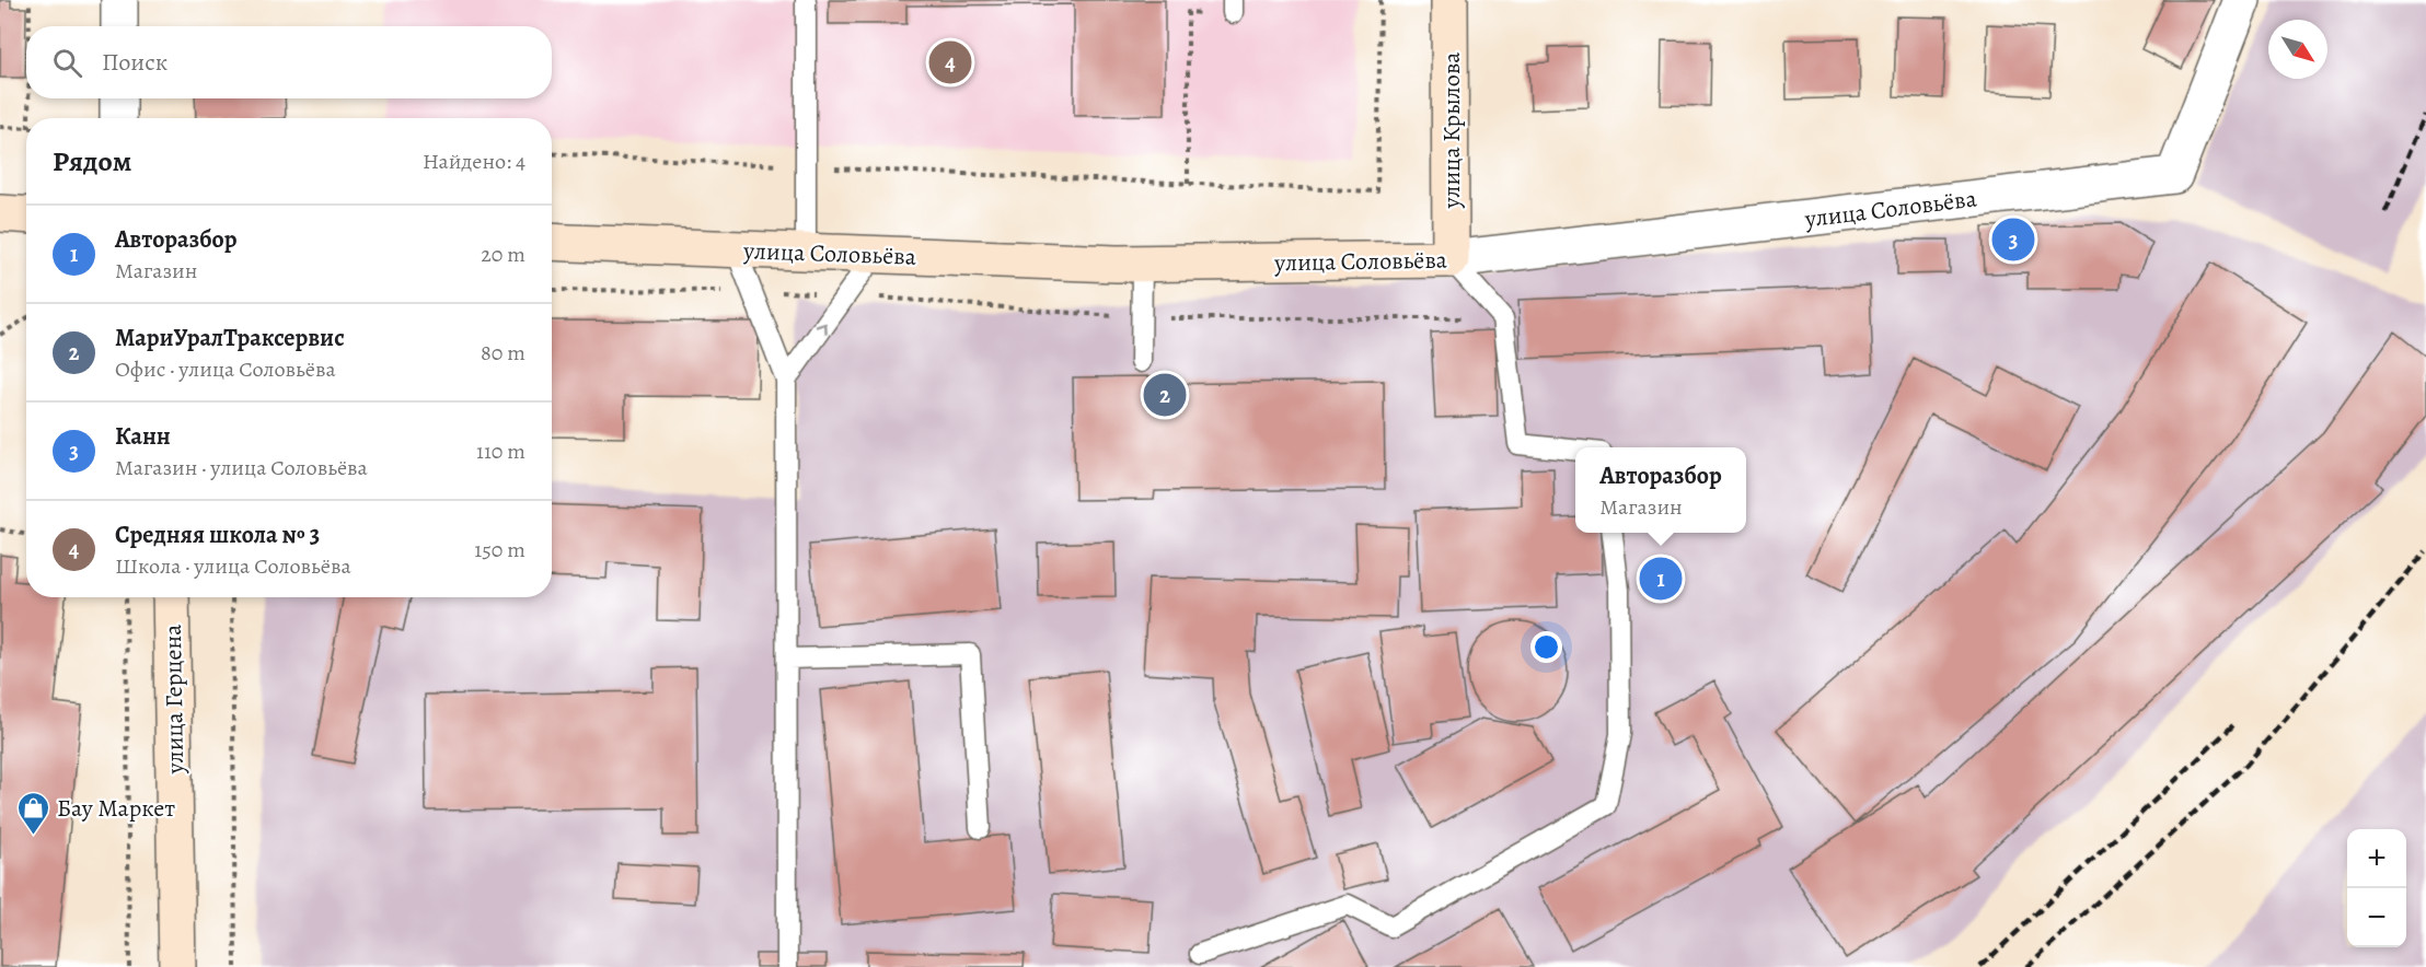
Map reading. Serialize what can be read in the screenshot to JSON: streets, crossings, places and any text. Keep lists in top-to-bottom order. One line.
{"streets":{"main road":["улица Крылова","улица Соловьёва","улица Герцена"]},"crossings":[["улица Крылова","улица Соловьёва"]],"places":{"shop":["Бау Маркет"]},"north":"bottom right","page":{"search":"Поиск","pins":["4","3","2","1"],"heading":["Рядом","Найдено: 4"],"list":[{"mark":"1","name":"Авторазбор","note":"Магазин","value":"20 m"},{"mark":"2","name":"МариУралТраксервис","note":"Офис · улица Соловьёва","value":"80 m"},{"mark":"3","name":"Канн","note":"Магазин · улица Соловьёва","value":"110 m"},{"mark":"4","name":"Средняя школа № 3","note":"Школа · улица Соловьёва","value":"150 m"}],"popup":["Авторазбор","Магазин"],"map_buttons":["+","−"]}}
